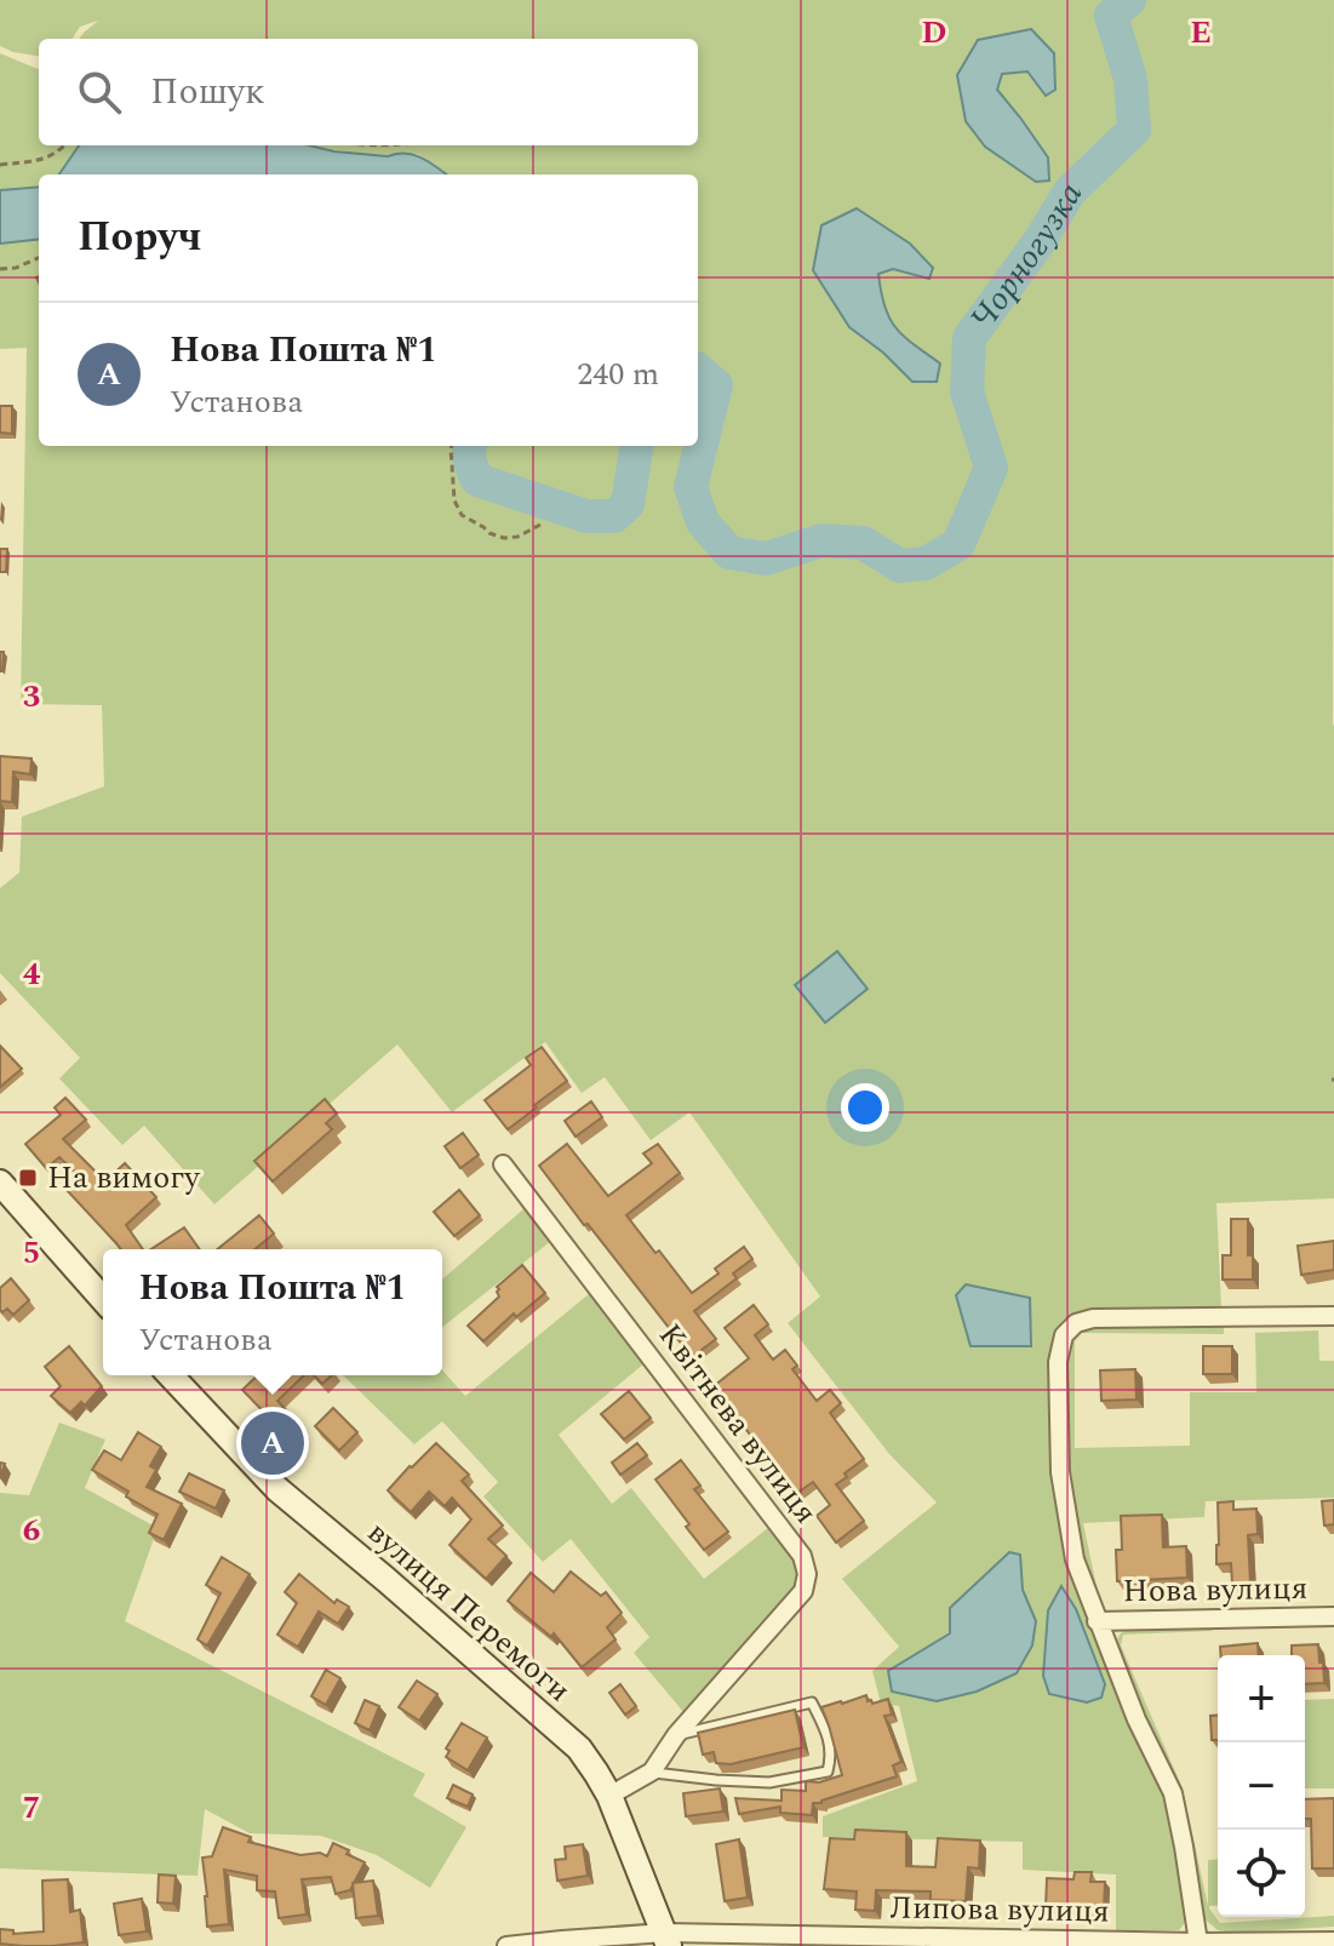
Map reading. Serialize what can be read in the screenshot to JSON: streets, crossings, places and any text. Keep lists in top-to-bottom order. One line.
{"streets":{"main road":["вулиця Перемоги"],"street":["Квітнева вулиця","Нова вулиця","Липова вулиця"]},"crossings":[["Квітнева вулиця","вулиця Перемоги"],["вулиця Перемоги","Липова вулиця"]],"water":["Чорногузка"],"places":{"transit":["На вимогу"]},"page":{"search":"Пошук","heading":"Поруч","list":[{"mark":"A","name":"Нова Пошта №1","note":"Установа","value":"240 m"}],"popup":["Нова Пошта №1","Установа"],"pins":"A","map_buttons":["+","−"]},"grid":{"columns":["D","E"],"rows":["3","4","5","6","7"]}}
